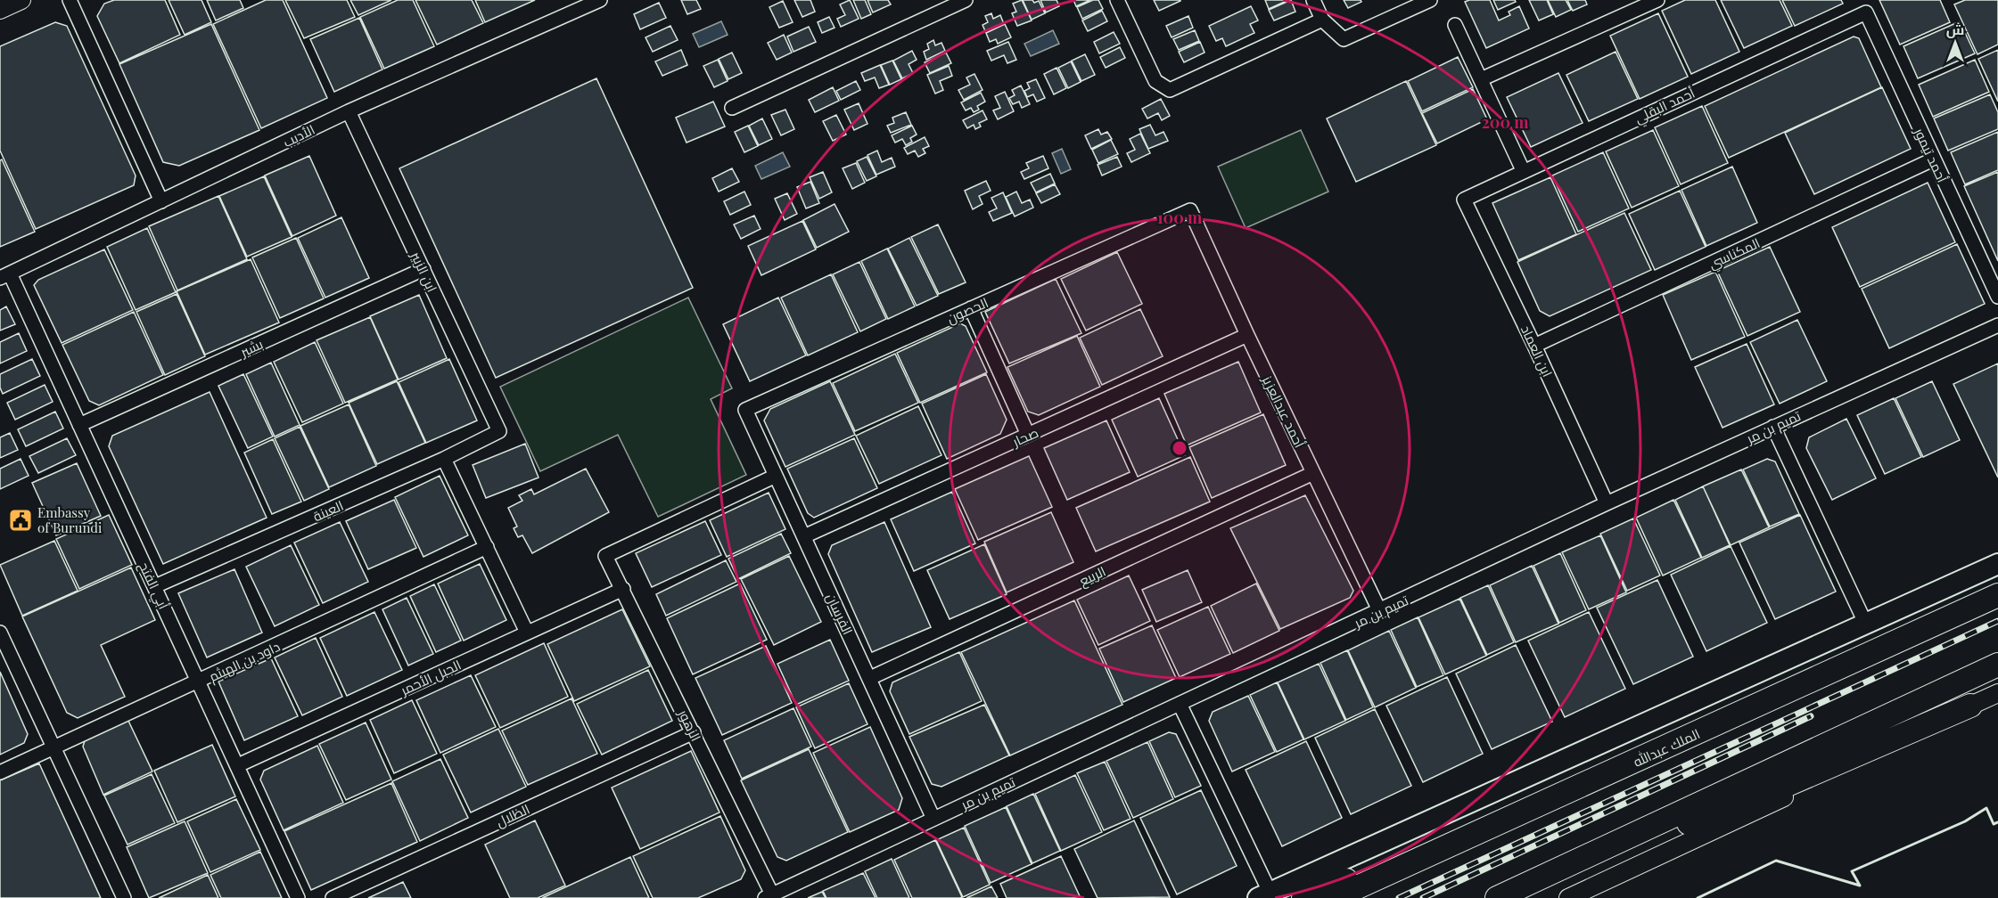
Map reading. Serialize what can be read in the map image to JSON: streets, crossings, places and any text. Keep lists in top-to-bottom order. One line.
{"streets":{"highway":["الملك عبدالله"],"street":["أحمد البقلي","الأديب","أحمد تيمور","المكناسي","ابن الزبير","الحصون","بشير","ابن العماد","أحمد عبدالعزيز","تميم بن مر","صحار","العينة","الربيع","أبي الفتح","الفرسان","داود بن الهيثم","الجبل الأحمر","الزهور","الظلال"]},"crossings":[["أحمد البقلي","أحمد تيمور"],["أحمد البقلي","ابن العماد"],["الأديب","ابن الزبير"],["الأديب","أبي الفتح"],["أحمد تيمور","المكناسي"],["المكناسي","ابن العماد"],["ابن الزبير","بشير"],["ابن الزبير","العينة"],["الحصون","أحمد عبدالعزيز"],["الحصون","الفرسان"],["بشير","أبي الفتح"],["ابن العماد","تميم بن مر"],["أحمد عبدالعزيز","تميم بن مر"],["أحمد عبدالعزيز","صحار"],["أحمد عبدالعزيز","الربيع"],["تميم بن مر","الفرسان"],["تميم بن مر","الزهور"],["صحار","الفرسان"],["العينة","أبي الفتح"],["الربيع","الفرسان"],["أبي الفتح","داود بن الهيثم"],["أبي الفتح","الجبل الأحمر"],["الفرسان","الزهور"],["الجبل الأحمر","الزهور"],["الزهور","الظلال"]],"places":{"public building":["Embassy of Burundi"]},"north":"top","rings":["200 m","100 m"]}
